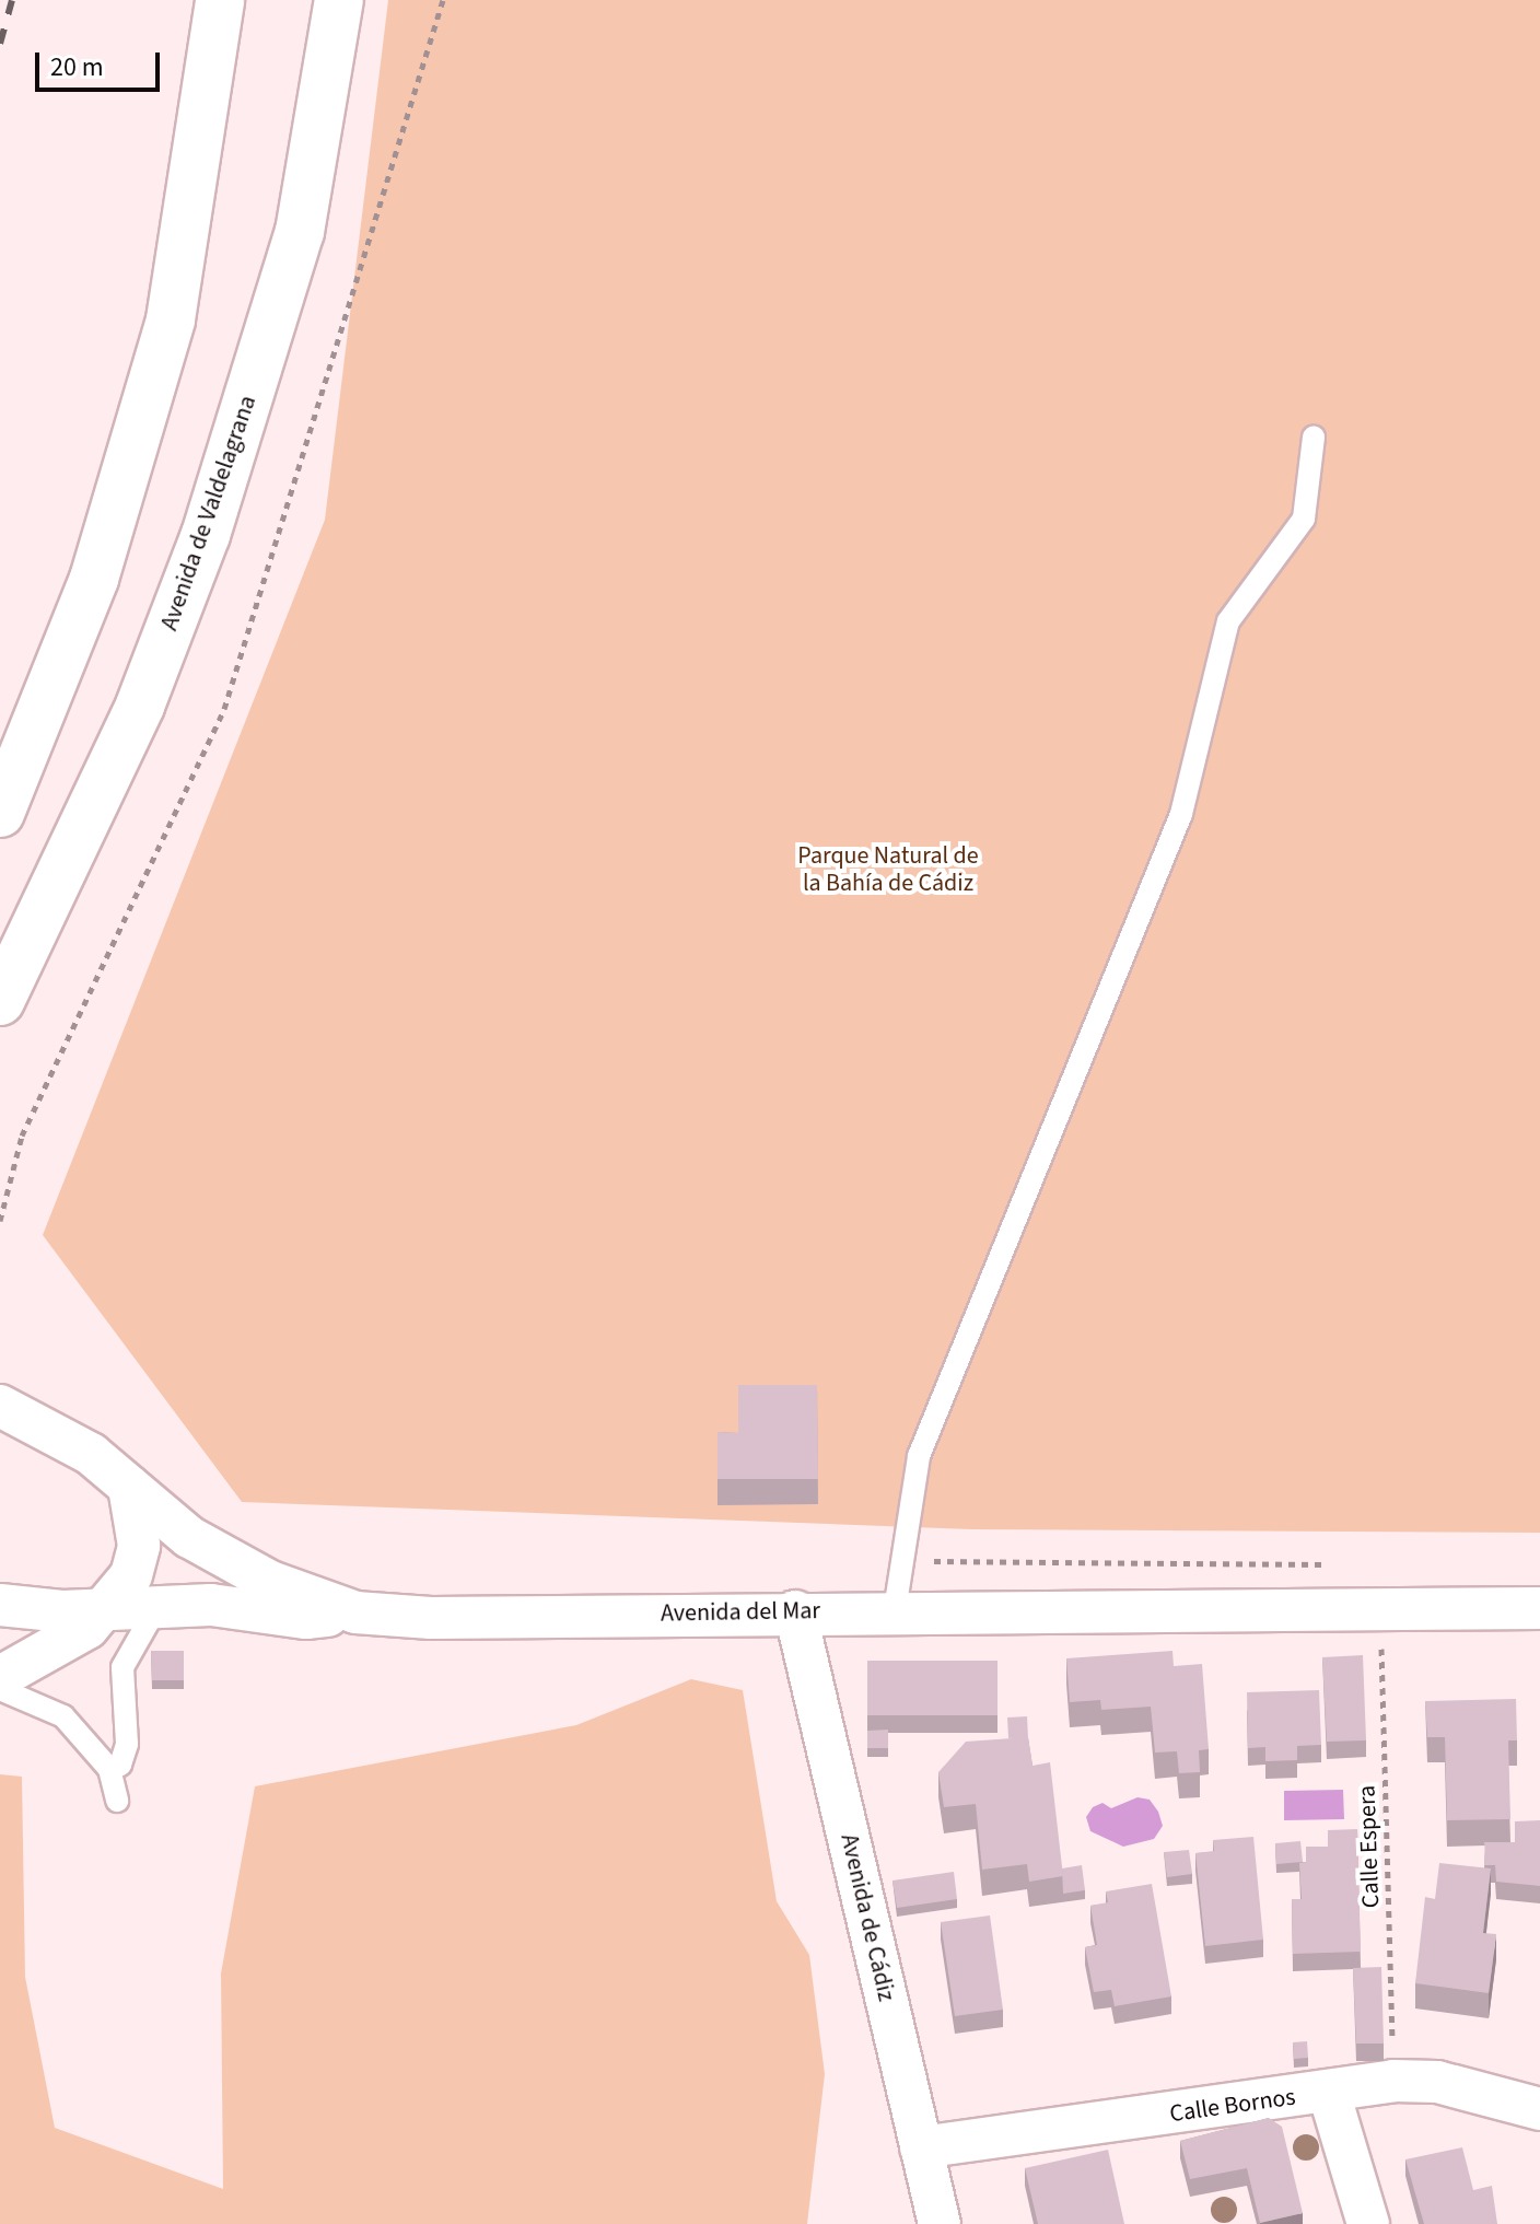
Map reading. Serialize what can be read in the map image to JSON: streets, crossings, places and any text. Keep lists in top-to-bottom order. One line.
{"streets":{"main road":["Avenida de Valdelagrana"],"street":["Avenida del Mar","Avenida de Cádiz","Calle Bornos"],"path":["Calle Espera"]},"crossings":[["Avenida del Mar","Calle Espera"],["Avenida del Mar","Avenida de Cádiz"],["Calle Espera","Calle Bornos"],["Avenida de Cádiz","Calle Bornos"]],"parks":["Parque Natural de la Bahía de Cádiz"],"scale_bar":"20 m"}
